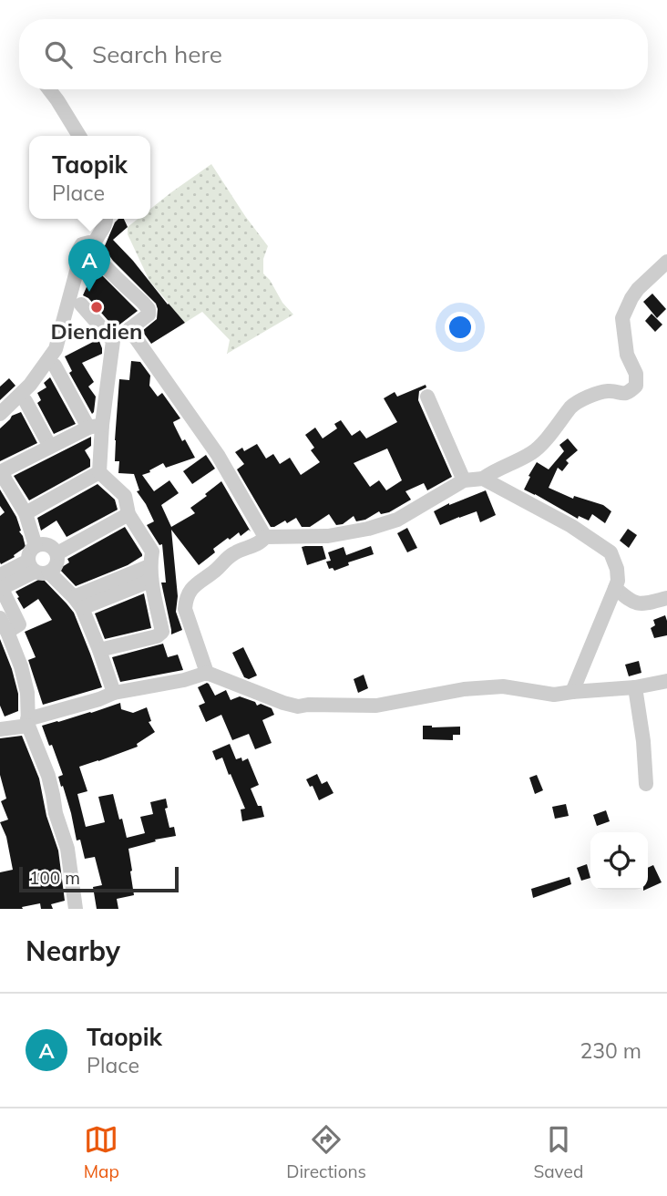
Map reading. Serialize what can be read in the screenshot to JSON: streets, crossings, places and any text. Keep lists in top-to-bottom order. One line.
{"places":["Diendien"],"scale_bar":"100 m","page":{"search":"Search here","popup":["Taopik","Place"],"pins":"A","scale":"100 m","heading":"Nearby","list":[{"mark":"A","name":"Taopik","note":"Place","value":"230 m"}],"nav":["Map","Directions","Saved"]}}
